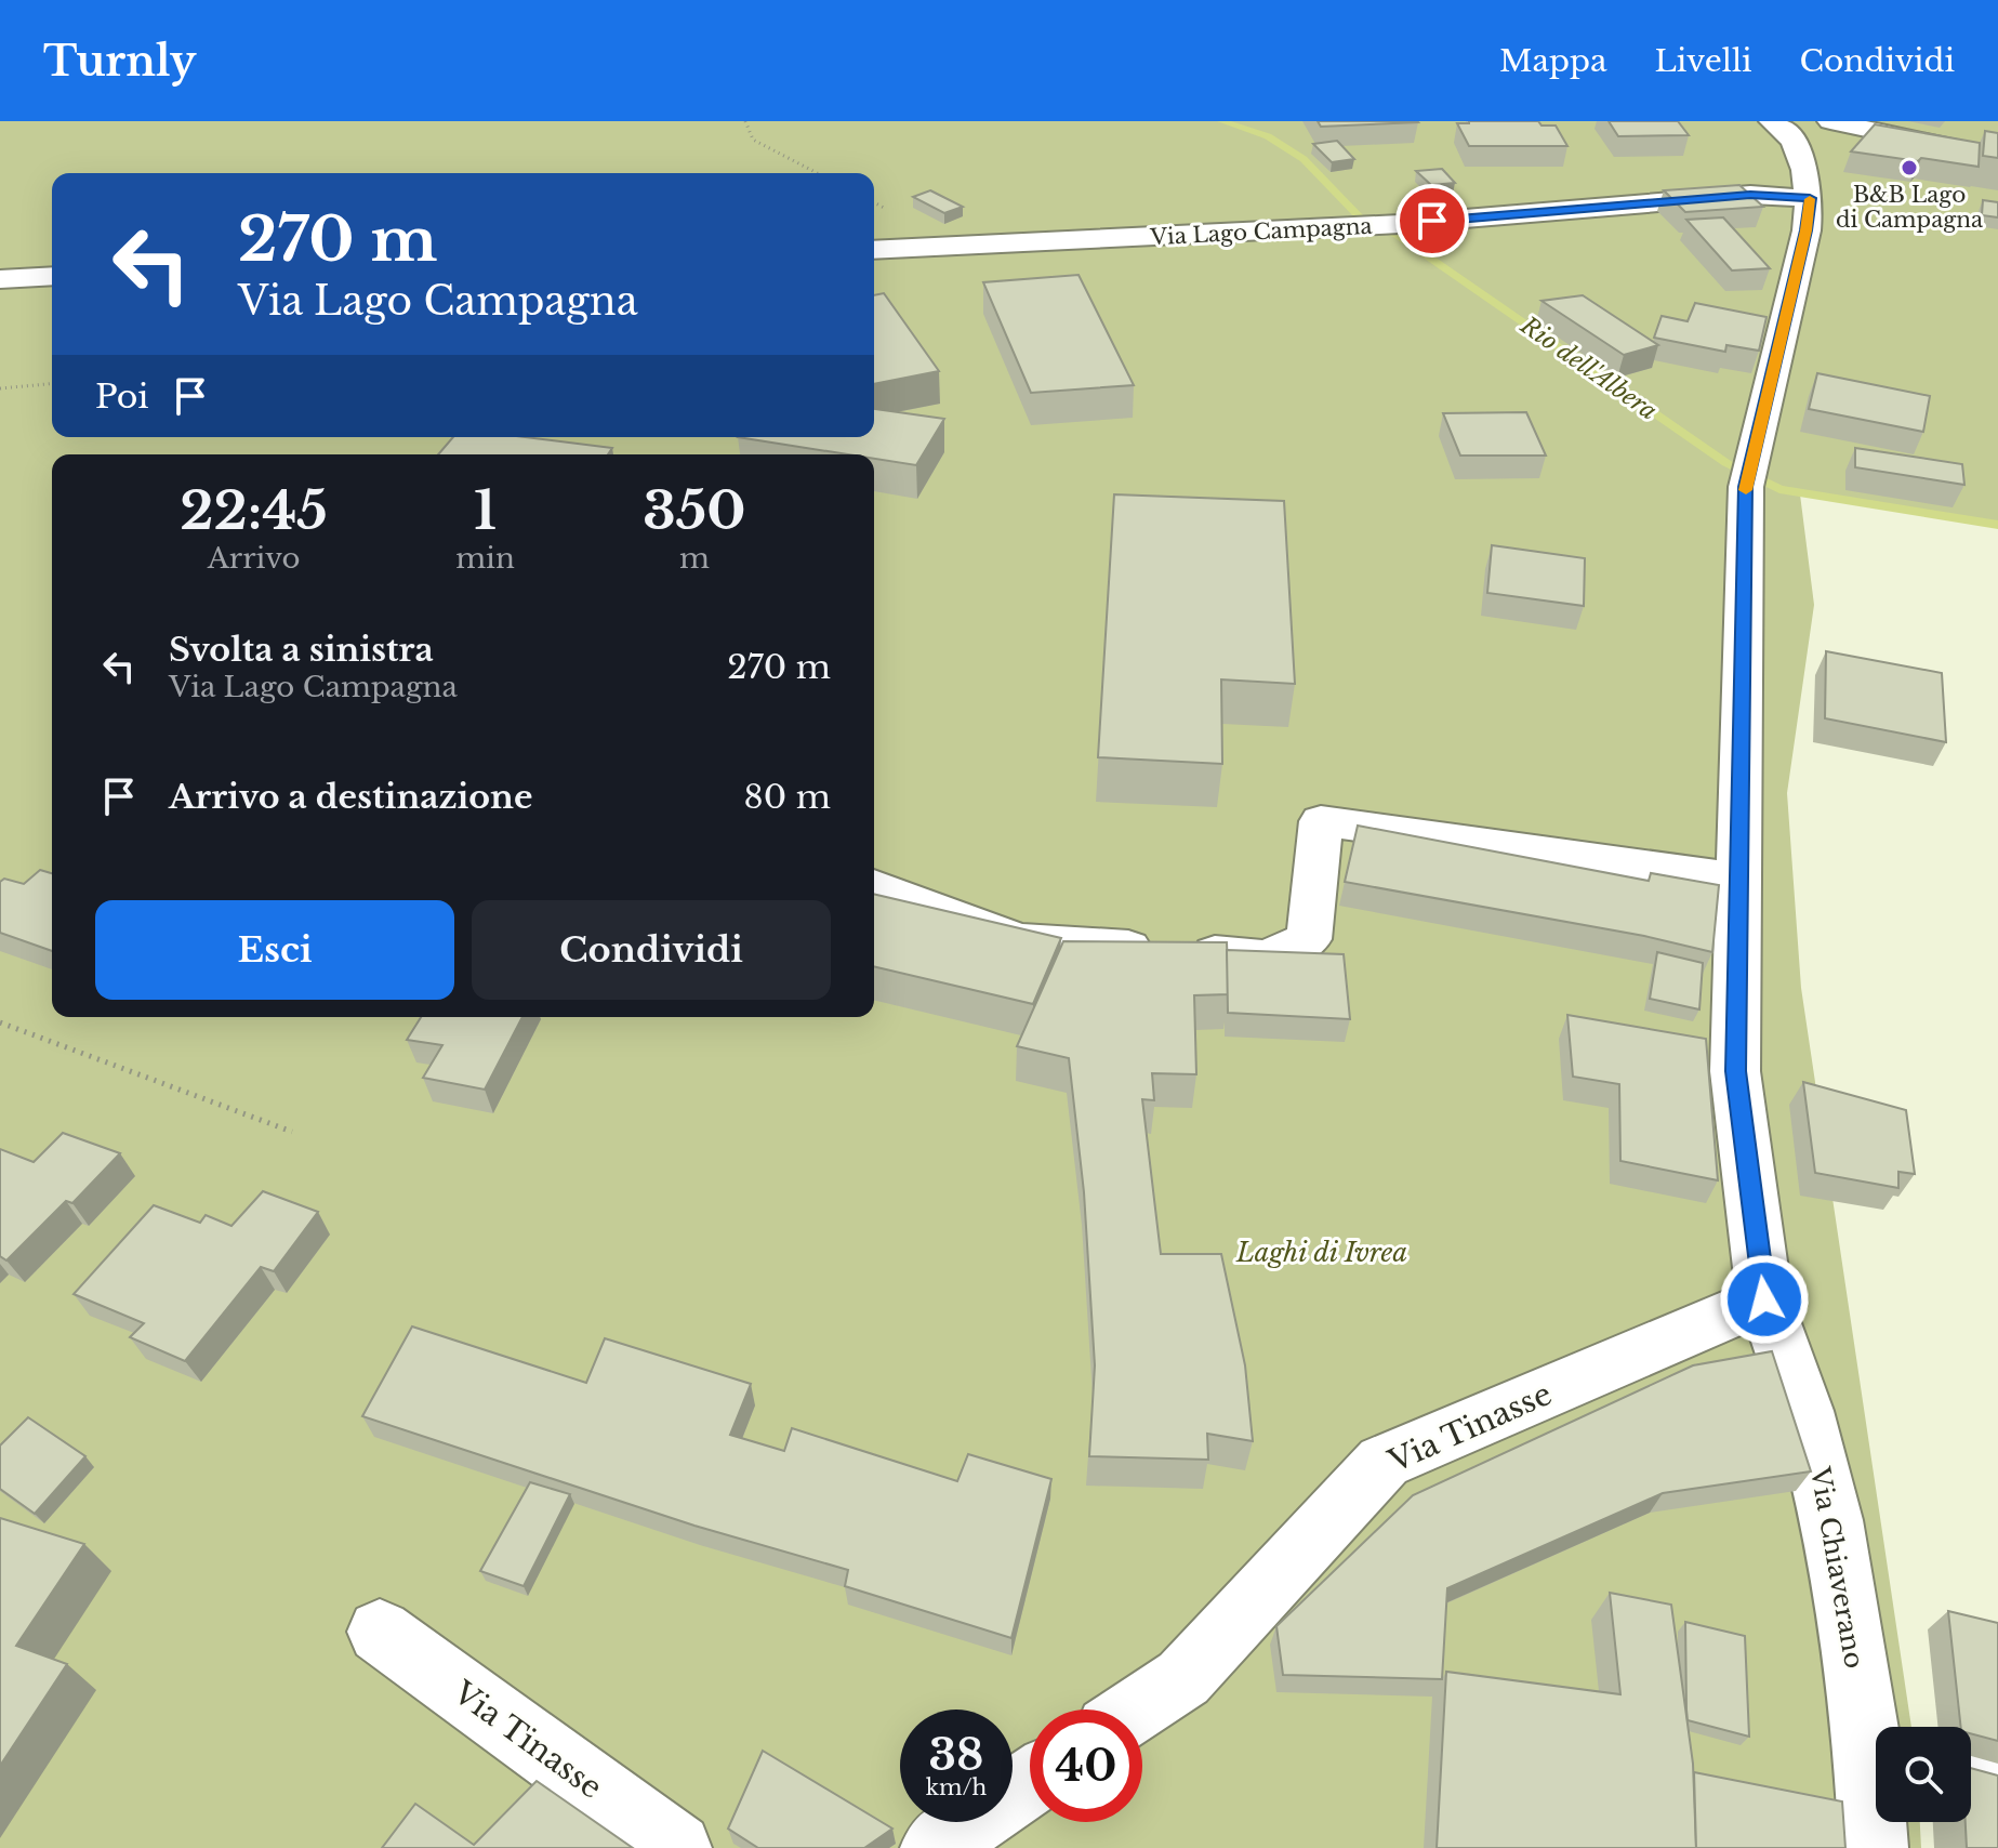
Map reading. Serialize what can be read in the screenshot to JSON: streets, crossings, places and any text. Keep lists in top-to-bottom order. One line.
{"streets":{"street":["Via Lago Campagna","Via Tinasse","Via Chiaverano"]},"crossings":[["Via Lago Campagna","Via Chiaverano"],["Via Tinasse","Via Chiaverano"]],"water":["Rio dell'Albera"],"parks":["Laghi di Ivrea"],"places":["B&B Lago di Campagna"],"page":{"header":"Turnly","nav":["Mappa","Livelli","Condividi"],"turn":["270 m","Via Lago Campagna"],"then":"Poi","eta":["22:45","Arrivo","1","min","350","m"],"list":[{"name":"Svolta a sinistra","note":"Via Lago Campagna","value":"270 m"},{"name":"Arrivo a destinazione","value":"80 m"}],"buttons":["Esci","Condividi"],"speed":"38 km/h","limit":"40"}}
